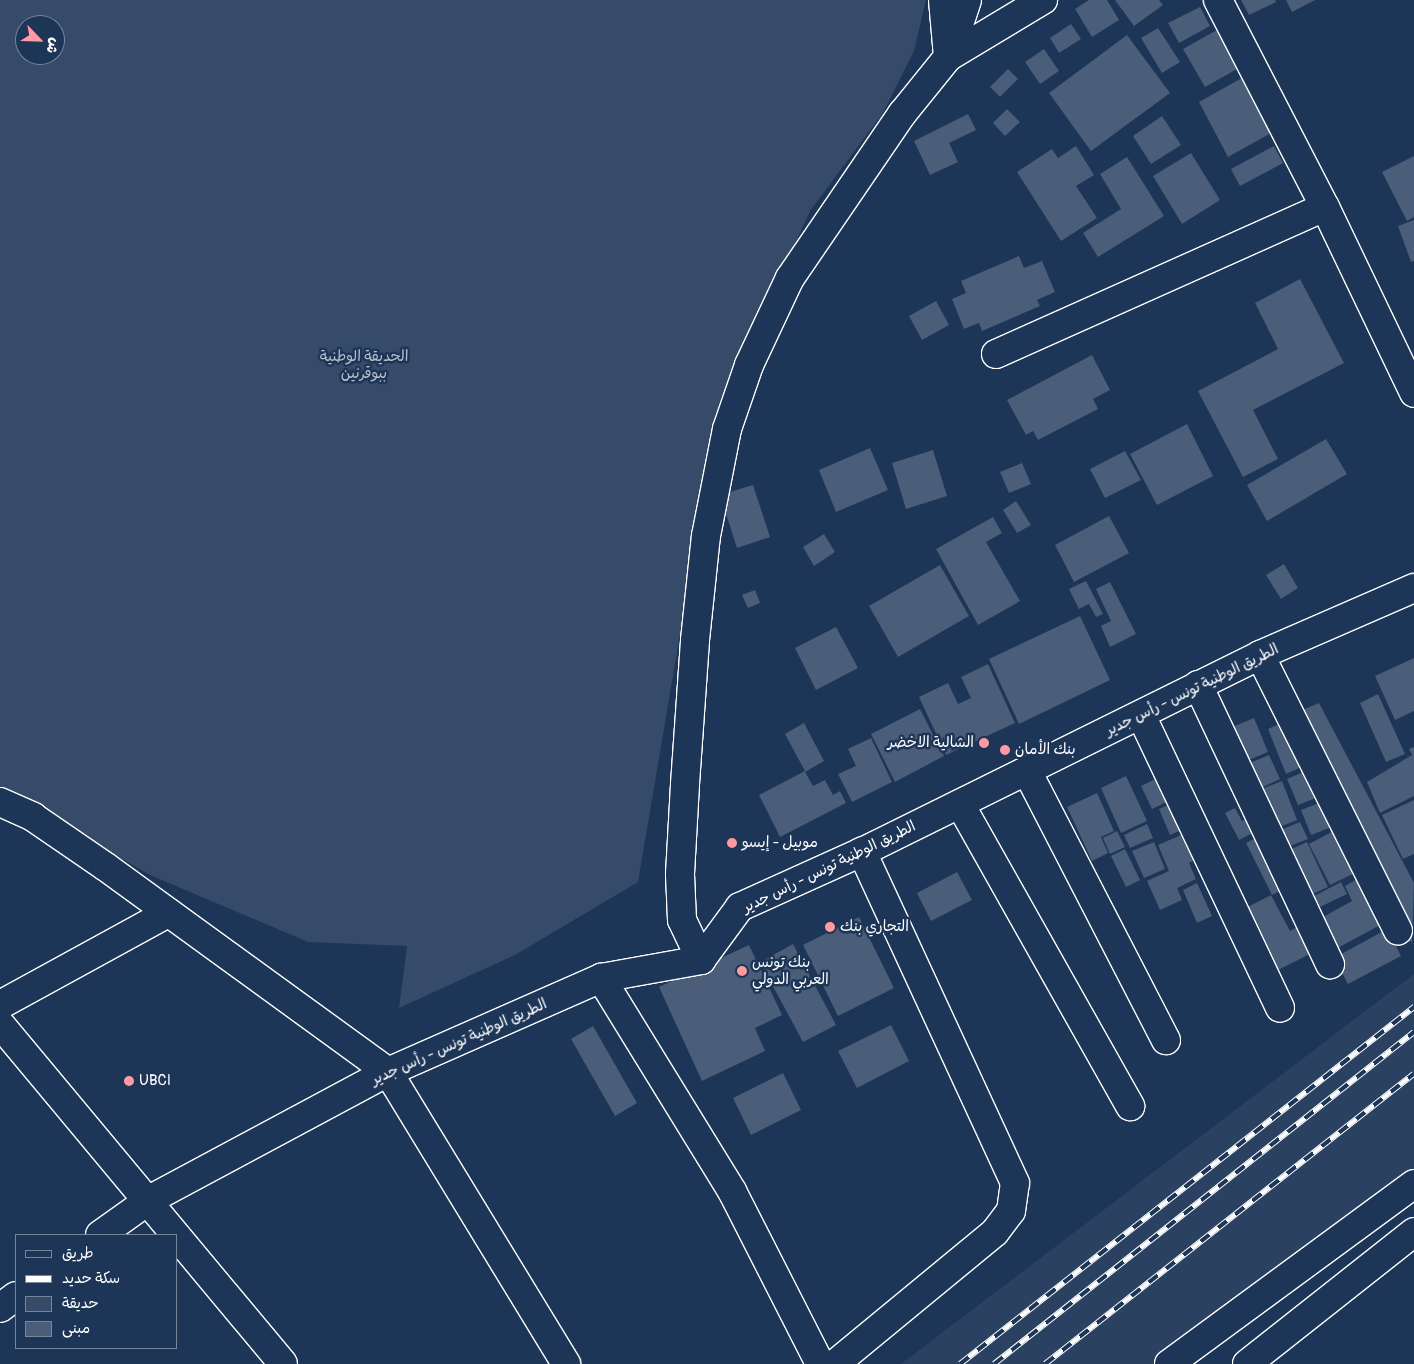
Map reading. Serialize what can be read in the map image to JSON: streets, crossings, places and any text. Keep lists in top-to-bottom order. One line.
{"streets":{"main road":["الطريق الوطنية تونس - رأس جدير"]},"parks":["الحديقة الوطنية ببوقرنين"],"places":["الشالية الاخضر","بنك الأمان","موبيل - إيسو","التجاري بنك","بنك تونس العربي الدولي","UBCI"],"legend":["طريق","سكة حديد","حديقة","مبنى"],"north":"bottom right"}
